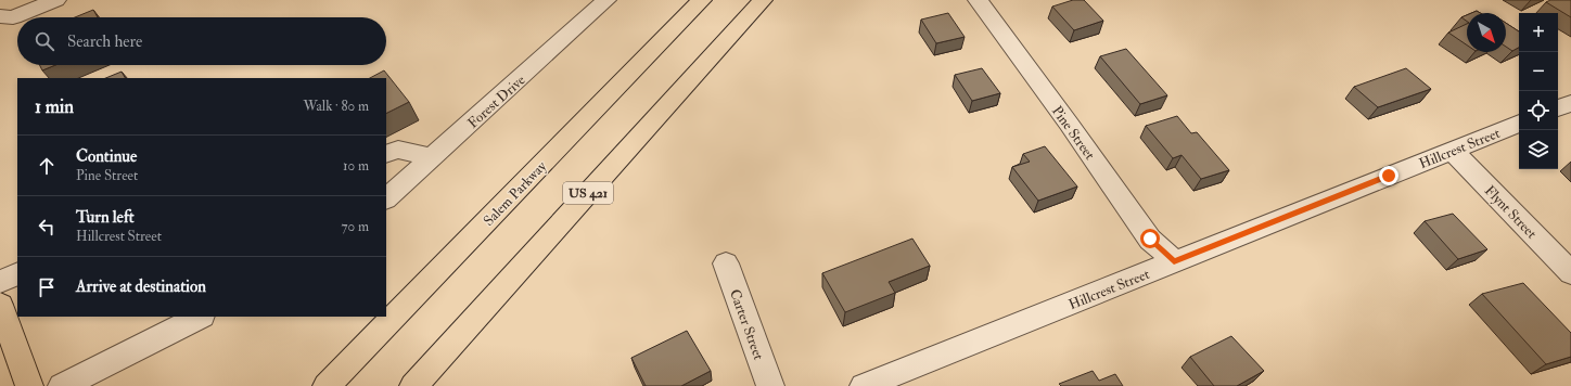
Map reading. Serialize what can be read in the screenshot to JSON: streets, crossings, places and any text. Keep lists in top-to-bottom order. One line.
{"streets":{"main road":["Salem Parkway","US 421"],"street":["Forest Drive","Pine Street","Hillcrest Street","Flynt Street","Carter Street"]},"crossings":[["Pine Street","Hillcrest Street"],["Hillcrest Street","Flynt Street"]],"north":"bottom right","page":{"map_buttons":["+","−"],"search":"Search here","heading":["1 min","Walk · 80 m"],"list":[["Continue","Pine Street","10 m"],["Turn left","Hillcrest Street","70 m"],"Arrive at destination"]}}
